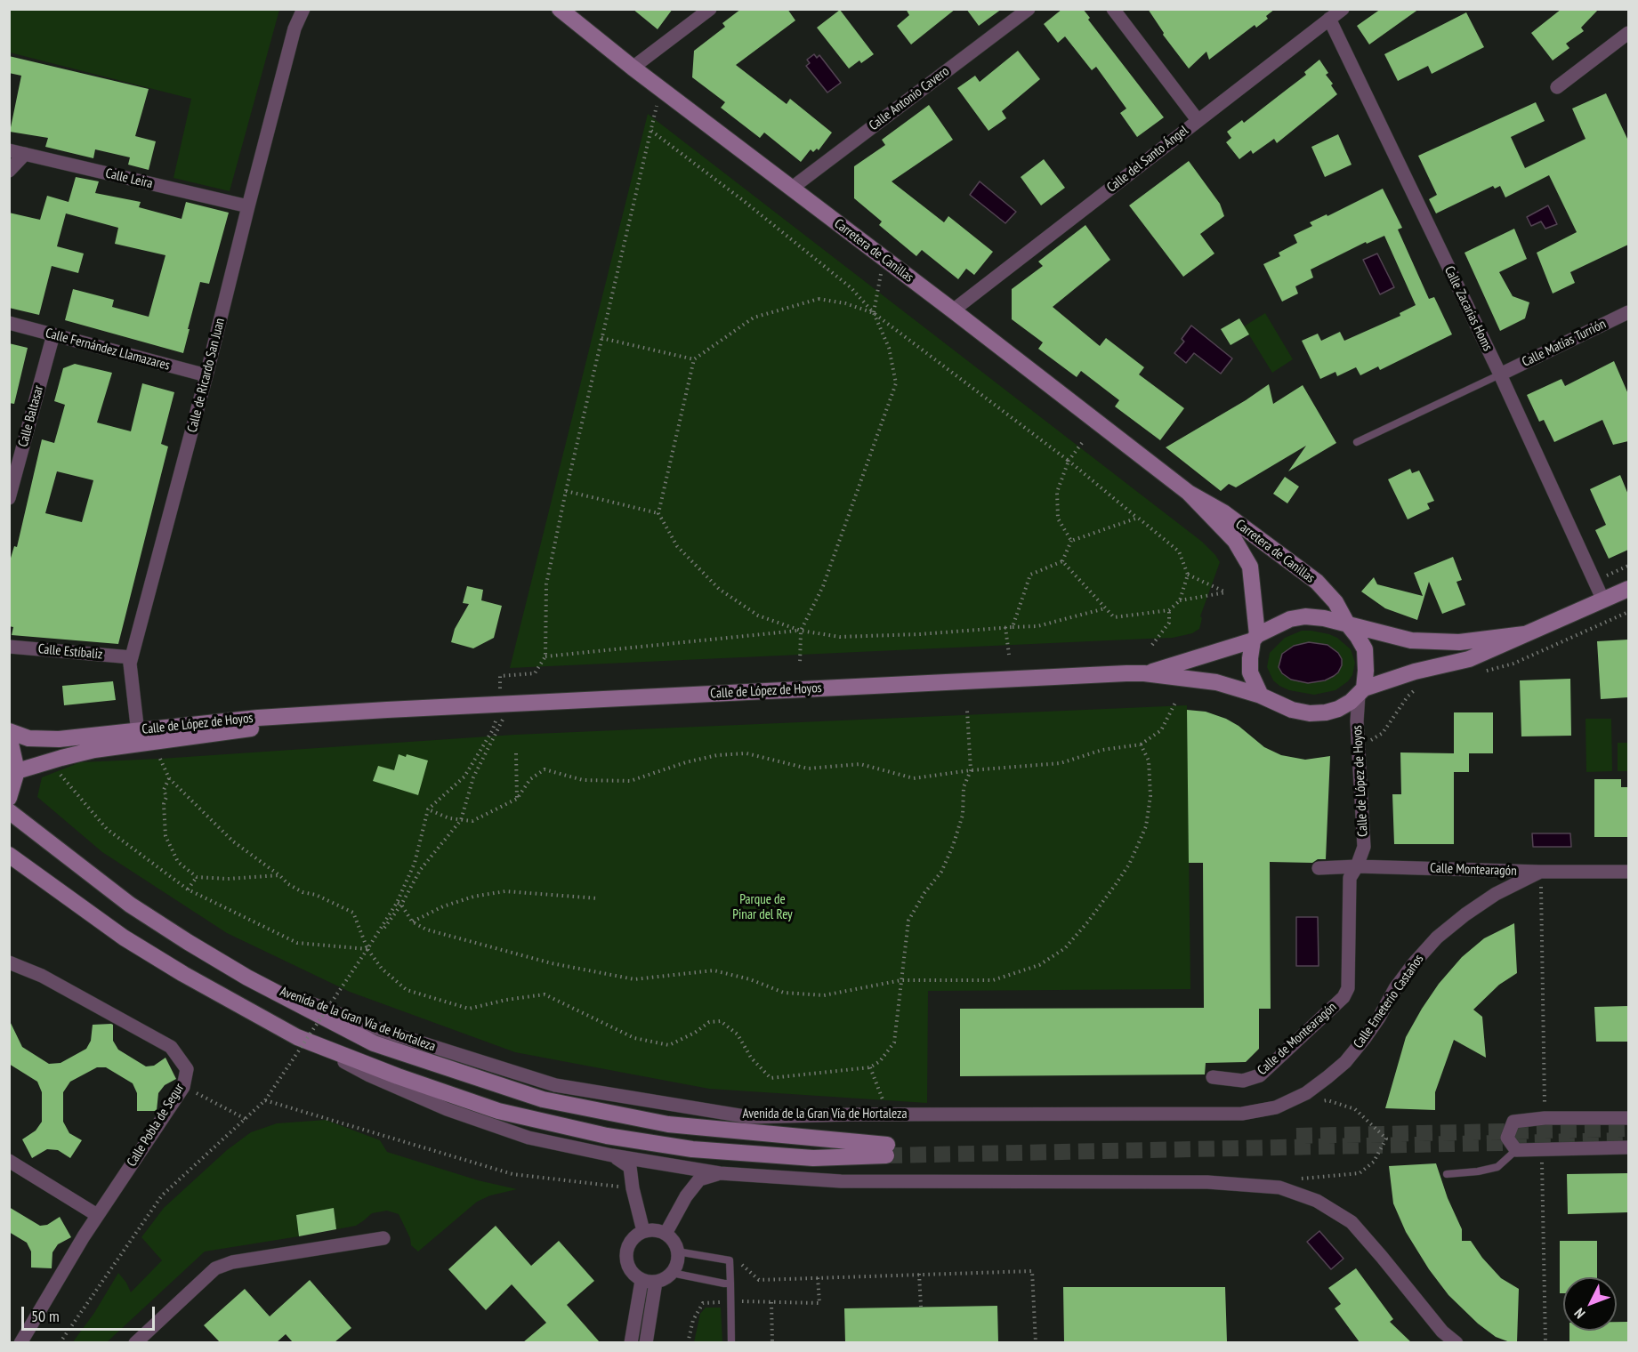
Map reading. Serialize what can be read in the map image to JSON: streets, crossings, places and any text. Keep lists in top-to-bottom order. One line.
{"streets":{"street":["Calle Antonio Cavero","Calle del Santo Ángel","Calle Leira","Carretera de Canillas","Calle Zacarías Homs","Calle Matías Turrión","Calle Fernández Llamazares","Calle de Ricardo San Juan","Calle Baltasar","Calle Estíbaliz","Calle de López de Hoyos","Calle Montearagón","Calle Emeterio Castaños","Avenida de la Gran Vía de Hortaleza","Calle de Montearagón","Calle Pobla de Segur"]},"crossings":[["Calle Antonio Cavero","Carretera de Canillas"],["Calle del Santo Ángel","Carretera de Canillas"],["Calle del Santo Ángel","Calle Zacarías Homs"],["Calle Leira","Calle de Ricardo San Juan"],["Carretera de Canillas","Calle de López de Hoyos"],["Calle Zacarías Homs","Calle Matías Turrión"],["Calle Fernández Llamazares","Calle de Ricardo San Juan"],["Calle Fernández Llamazares","Calle Baltasar"],["Calle de Ricardo San Juan","Calle Estíbaliz"],["Calle de Ricardo San Juan","Calle de López de Hoyos"],["Calle de López de Hoyos","Calle Montearagón"],["Calle de López de Hoyos","Calle de Montearagón"],["Calle Montearagón","Calle Emeterio Castaños"],["Calle Montearagón","Calle de Montearagón"],["Calle Emeterio Castaños","Avenida de la Gran Vía de Hortaleza"]],"parks":["Parque de Pinar del Rey"],"scale_bar":"50 m","north":"bottom left"}
